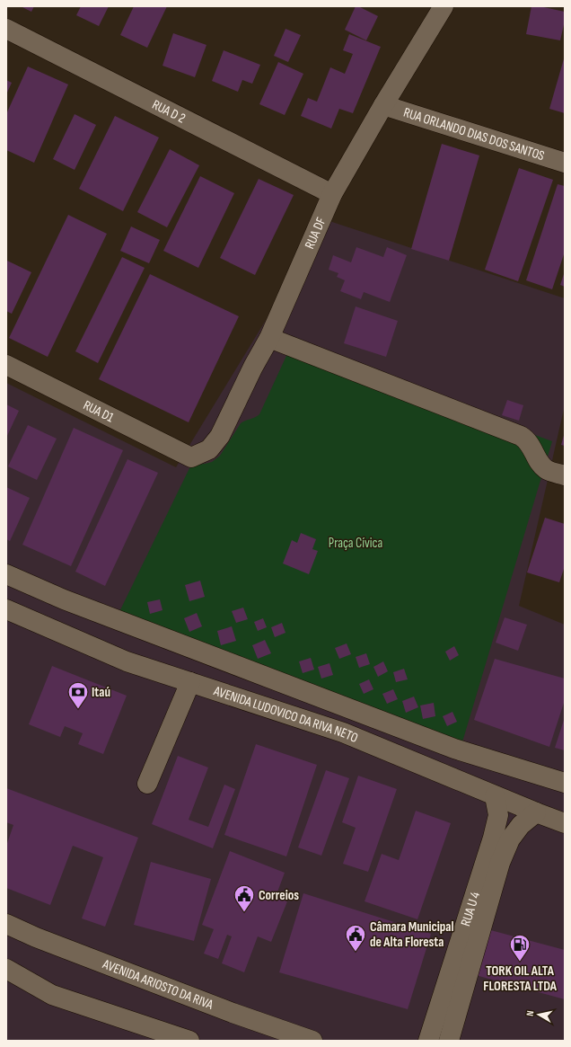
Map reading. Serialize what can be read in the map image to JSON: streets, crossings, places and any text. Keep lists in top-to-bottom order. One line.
{"streets":{"street":["RUA D 2","RUA ORLANDO DIAS DOS SANTOS","RUA DF","RUA D1","AVENIDA LUDOVICO DA RIVA NETO","RUA U 4","AVENIDA ARIOSTO DA RIVA"]},"crossings":[["RUA D 2","RUA DF"],["RUA ORLANDO DIAS DOS SANTOS","RUA DF"],["RUA DF","RUA D1"],["AVENIDA LUDOVICO DA RIVA NETO","RUA U 4"]],"parks":["Praça Cívica"],"places":{"bank":["Itaú"],"public building":["Correios","Câmara Municipal de Alta Floresta"],"fuel station":["TORK OIL ALTA FLORESTA LTDA"]},"north":"left"}
